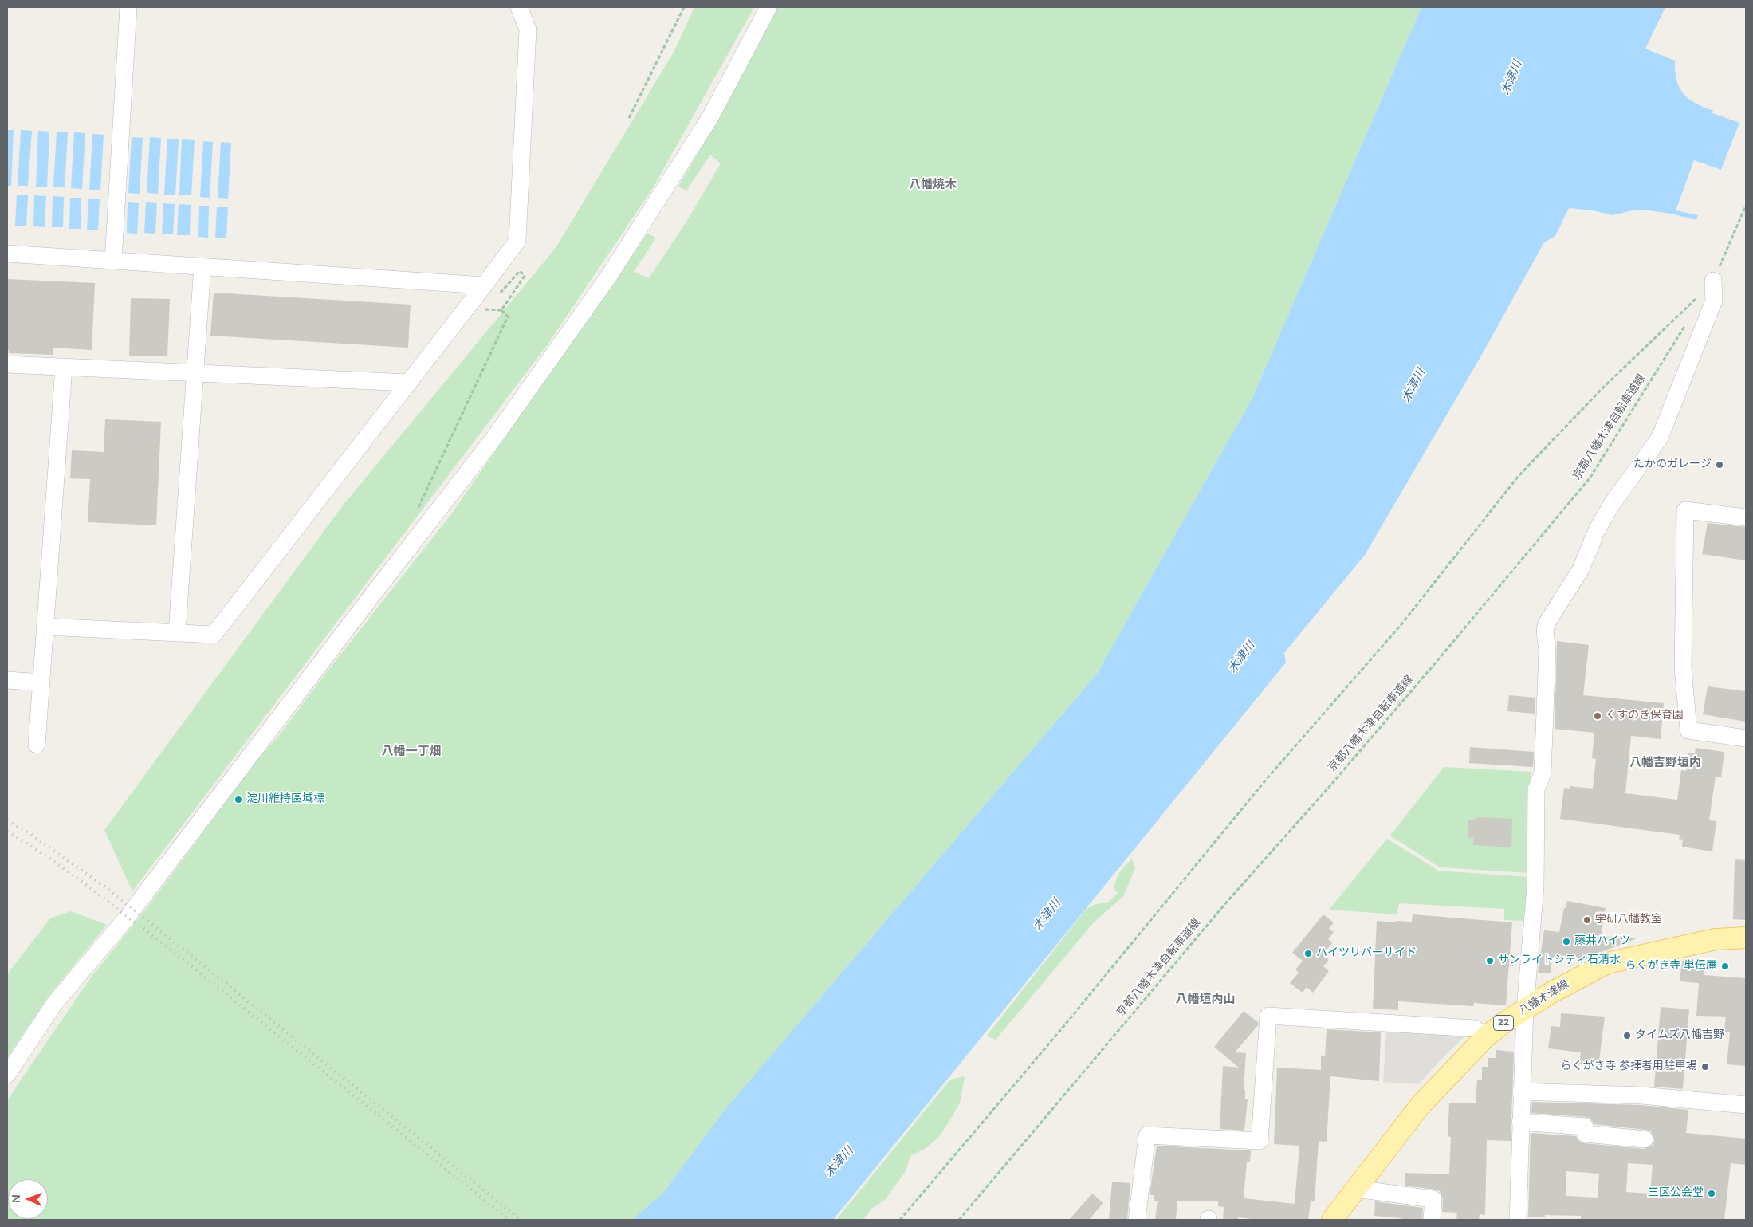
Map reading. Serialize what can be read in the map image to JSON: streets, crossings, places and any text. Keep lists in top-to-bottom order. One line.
{"streets":{"main road":["八幡木津線","22"],"path":["京都八幡木津自転車道線"]},"districts":["八幡焼木","八幡一丁畑","八幡吉野垣内","八幡垣内山"],"water":["木津川"],"places":["たかのガレージ","くすのき保育園","淀川維持區域標","学研八幡教室","藤井ハイツ","ハイツリバーサイド","サンライトシティ石清水","らくがき寺 単伝庵","タイムズ八幡吉野","らくがき寺 参拝者用駐車場","三区公会堂"],"north":"left"}
